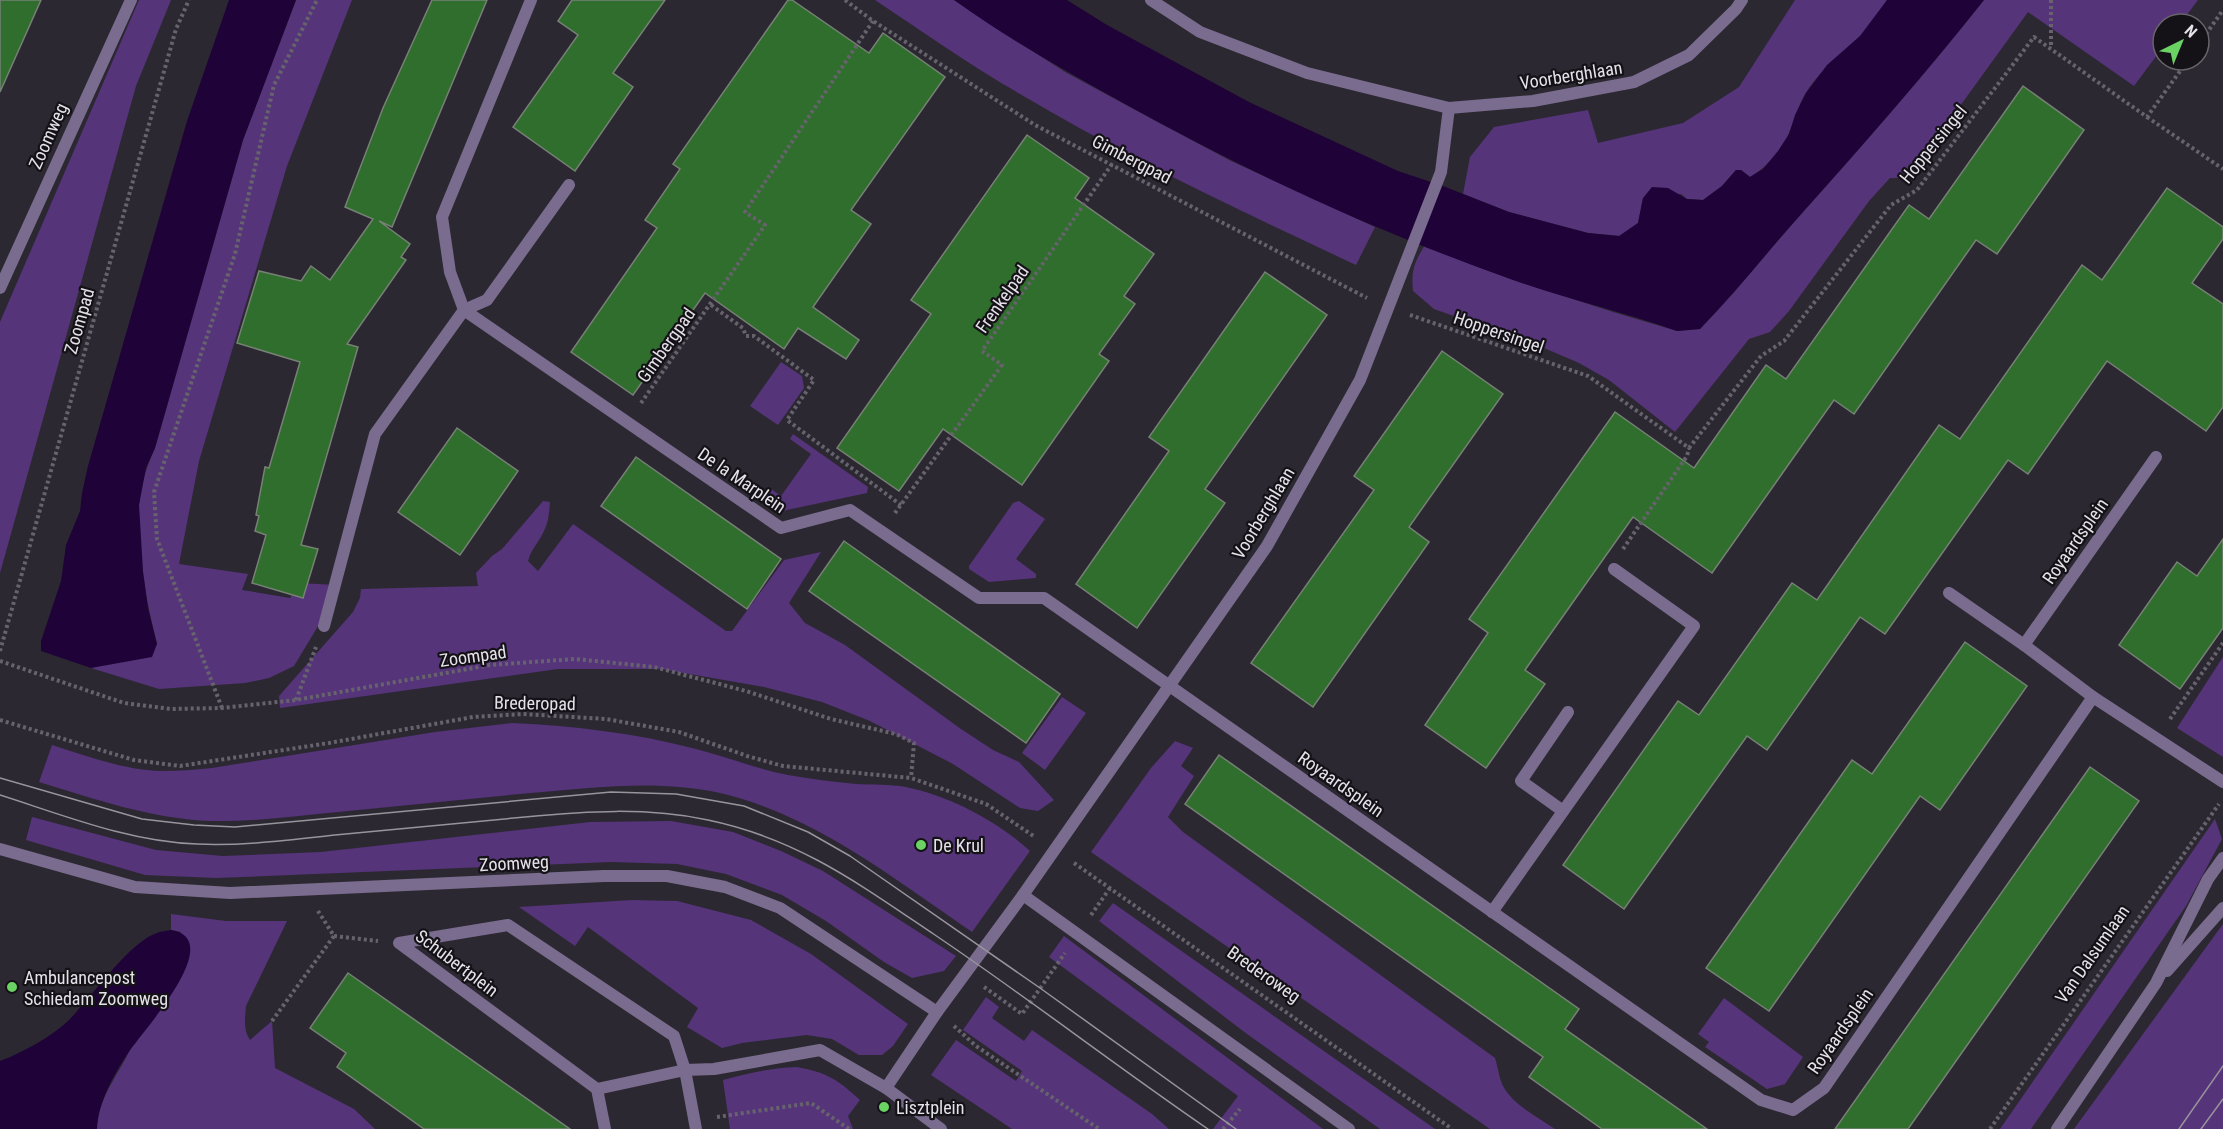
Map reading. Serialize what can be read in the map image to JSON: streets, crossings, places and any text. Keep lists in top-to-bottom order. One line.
{"streets":{"street":["Voorberghlaan","Zoomweg","De la Marplein","Royaardsplein","Schubertplein"],"path":["Hoppersingel","Gimbergpad","Frenkelpad","Zoompad","Brederopad","Van Dalsumlaan","Brederoweg"]},"crossings":[["Voorberghlaan","Hoppersingel"],["Voorberghlaan","Gimbergpad"],["Voorberghlaan","De la Marplein"],["Voorberghlaan","Royaardsplein"],["Voorberghlaan","Brederopad"],["Voorberghlaan","Brederoweg"],["Hoppersingel","Gimbergpad"],["Gimbergpad","Frenkelpad"],["Gimbergpad","De la Marplein"],["Frenkelpad","De la Marplein"],["Zoompad","Brederopad"],["De la Marplein","Royaardsplein"],["Brederopad","Brederoweg"]],"places":["De Krul","Ambulancepost Schiedam Zoomweg","Lisztplein"],"north":"top right"}
